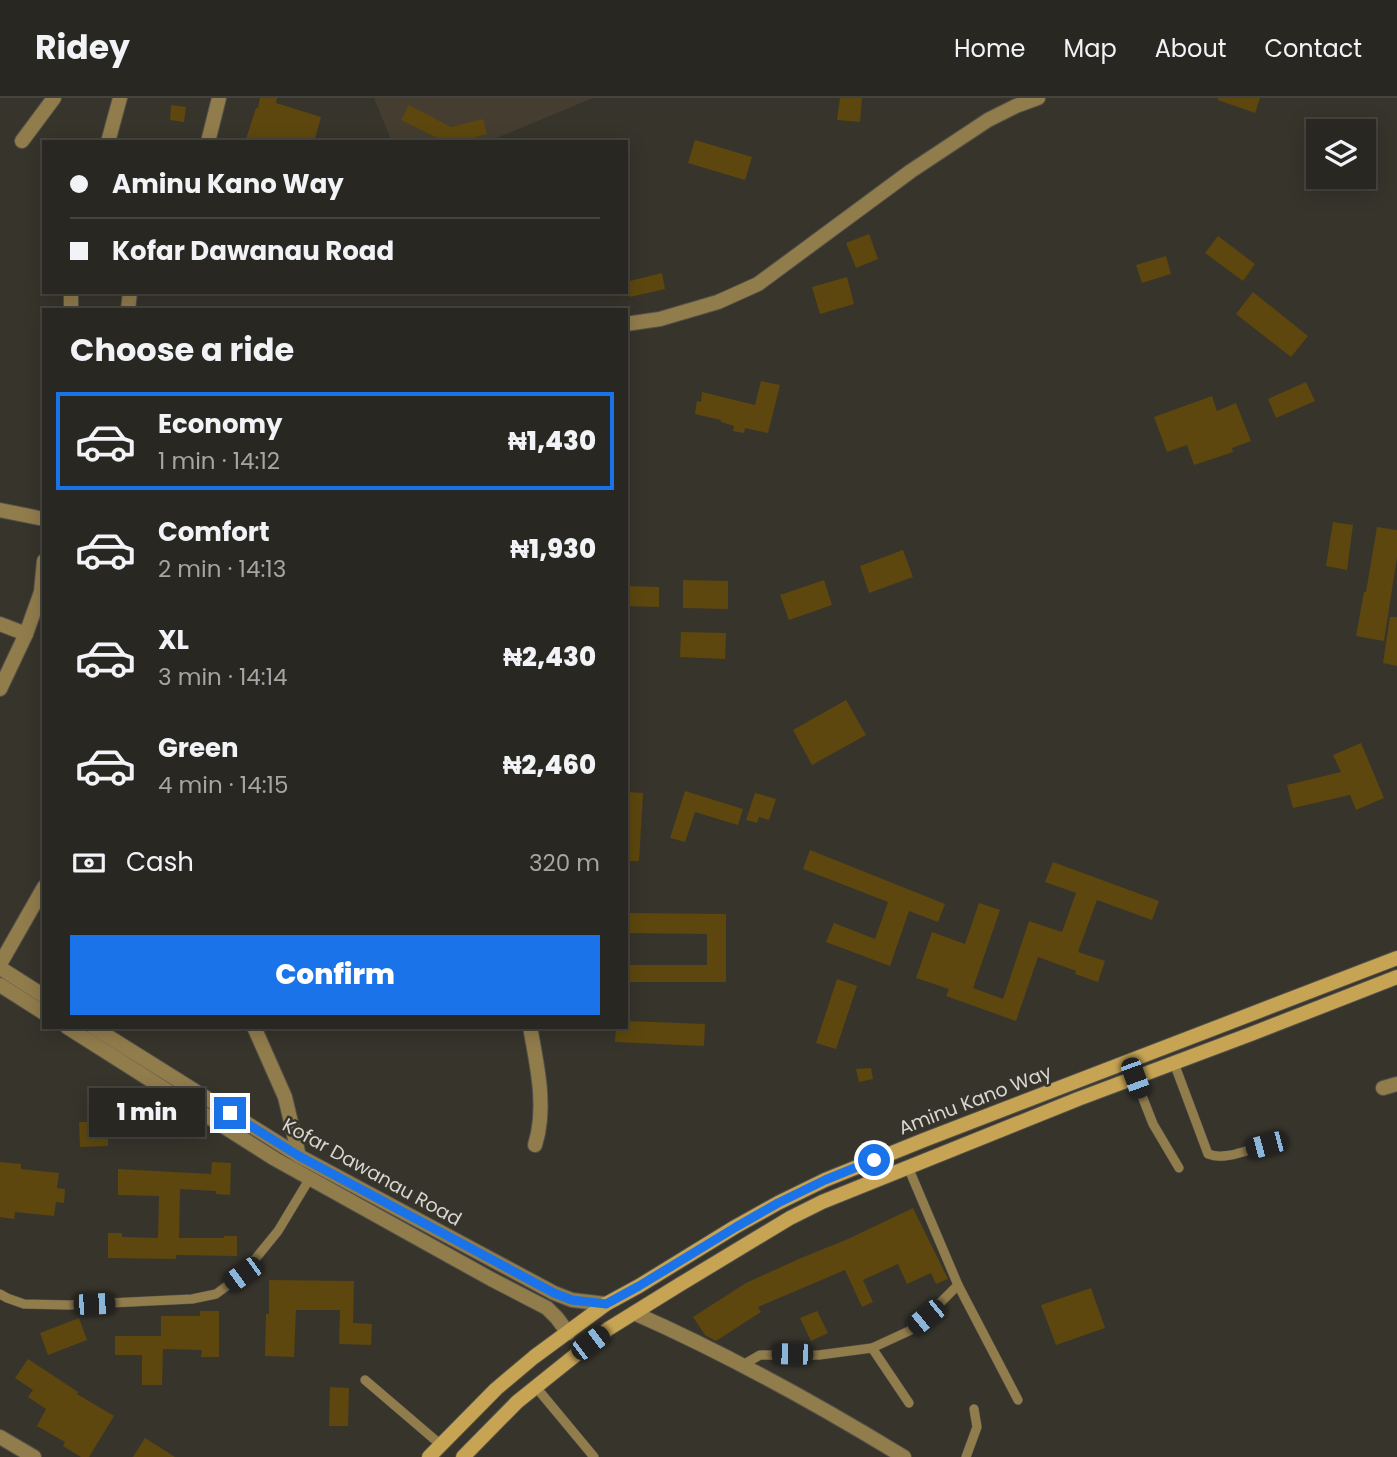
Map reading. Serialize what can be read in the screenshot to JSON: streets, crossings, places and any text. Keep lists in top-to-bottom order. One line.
{"streets":{"main road":["Aminu Kano Way"],"street":["Kofar Dawanau Road"]},"crossings":[["Aminu Kano Way","Kofar Dawanau Road"]],"page":{"header":"Ridey","nav":["Home","Map","About","Contact"],"banner":["Aminu Kano Way","Kofar Dawanau Road"],"heading":"Choose a ride","list":[{"name":"Economy","note":"1 min · 14:12","value":"₦1,430"},{"name":"Comfort","note":"2 min · 14:13","value":"₦1,930"},{"name":"XL","note":"3 min · 14:14","value":"₦2,430"},{"name":"Green","note":"4 min · 14:15","value":"₦2,460"}],"pay":["Cash","320 m"],"buttons":"Confirm","bubble":"1 min"}}
